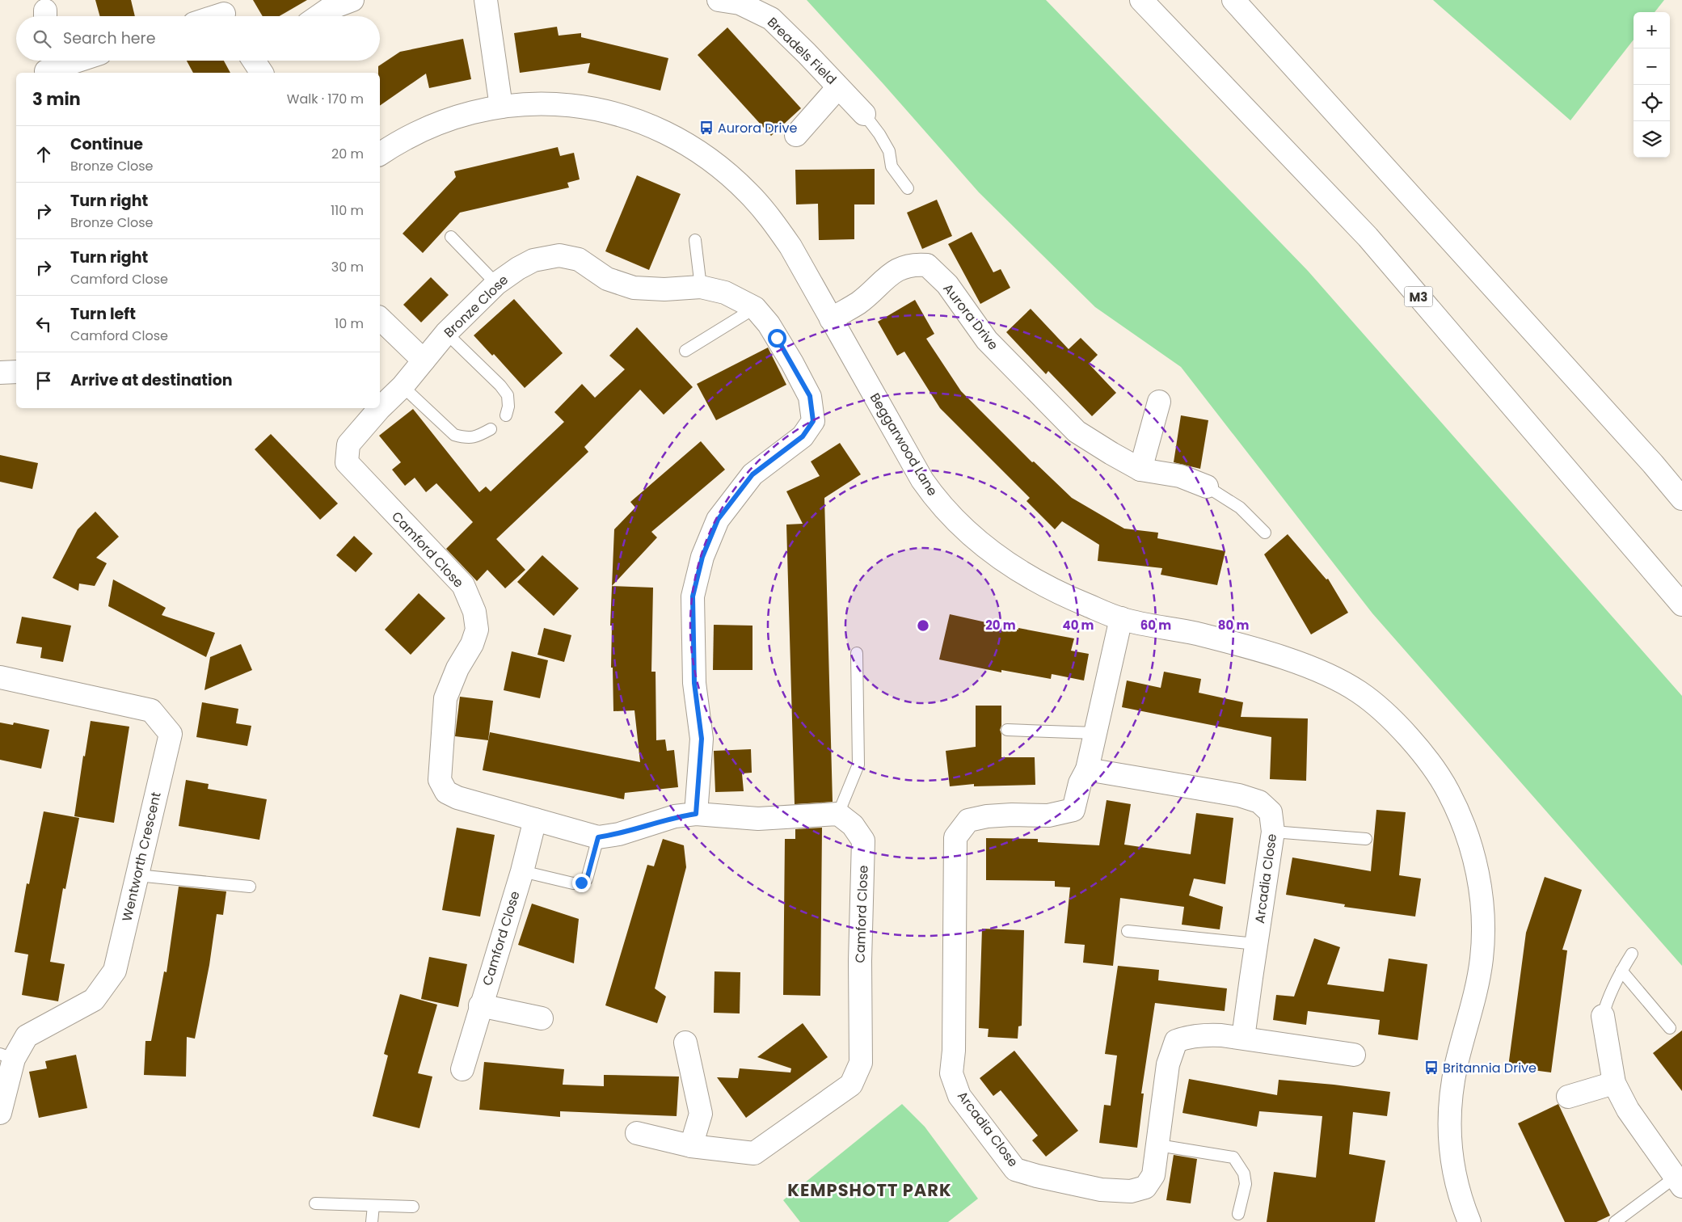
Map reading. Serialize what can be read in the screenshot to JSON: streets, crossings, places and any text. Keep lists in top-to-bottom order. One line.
{"streets":{"main road":["Breadels Field","M3","Bronze Close","Aurora Drive","Beggarwood Lane","Camford Close","Wentworth Crescent","Arcadia Close"]},"crossings":[["Bronze Close","Camford Close"],["Aurora Drive","Beggarwood Lane"],["Beggarwood Lane","Arcadia Close"]],"districts":["KEMPSHOTT PARK"],"places":{"bus stop":["Aurora Drive","Britannia Drive"]},"page":{"map_buttons":["+","−"],"search":"Search here","heading":["3 min","Walk · 170 m"],"list":[["Continue","Bronze Close","20 m"],["Turn right","Bronze Close","110 m"],["Turn right","Camford Close","30 m"],["Turn left","Camford Close","10 m"],"Arrive at destination"]},"rings":["20 m","40 m","60 m","80 m"]}
